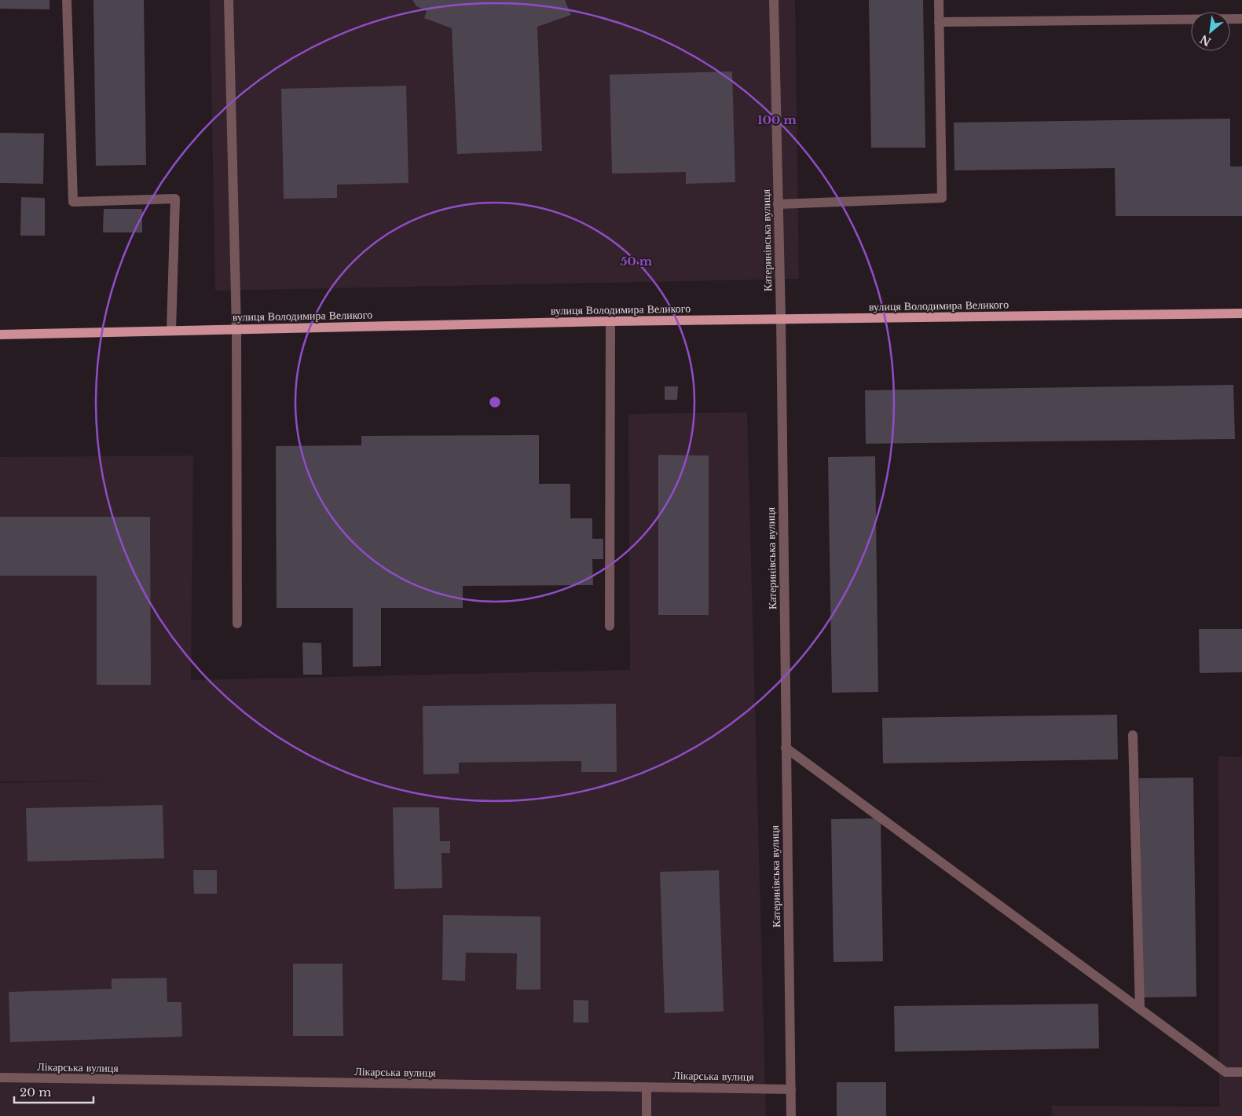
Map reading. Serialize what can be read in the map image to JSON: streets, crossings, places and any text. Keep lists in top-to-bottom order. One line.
{"streets":{"main road":["вулиця Володимира Великого"],"street":["Катеринівська вулиця","Лікарська вулиця"]},"crossings":[["Катеринівська вулиця","вулиця Володимира Великого"],["Катеринівська вулиця","Лікарська вулиця"]],"scale_bar":"20 m","north":"bottom left","rings":["100 m","50 m"]}
